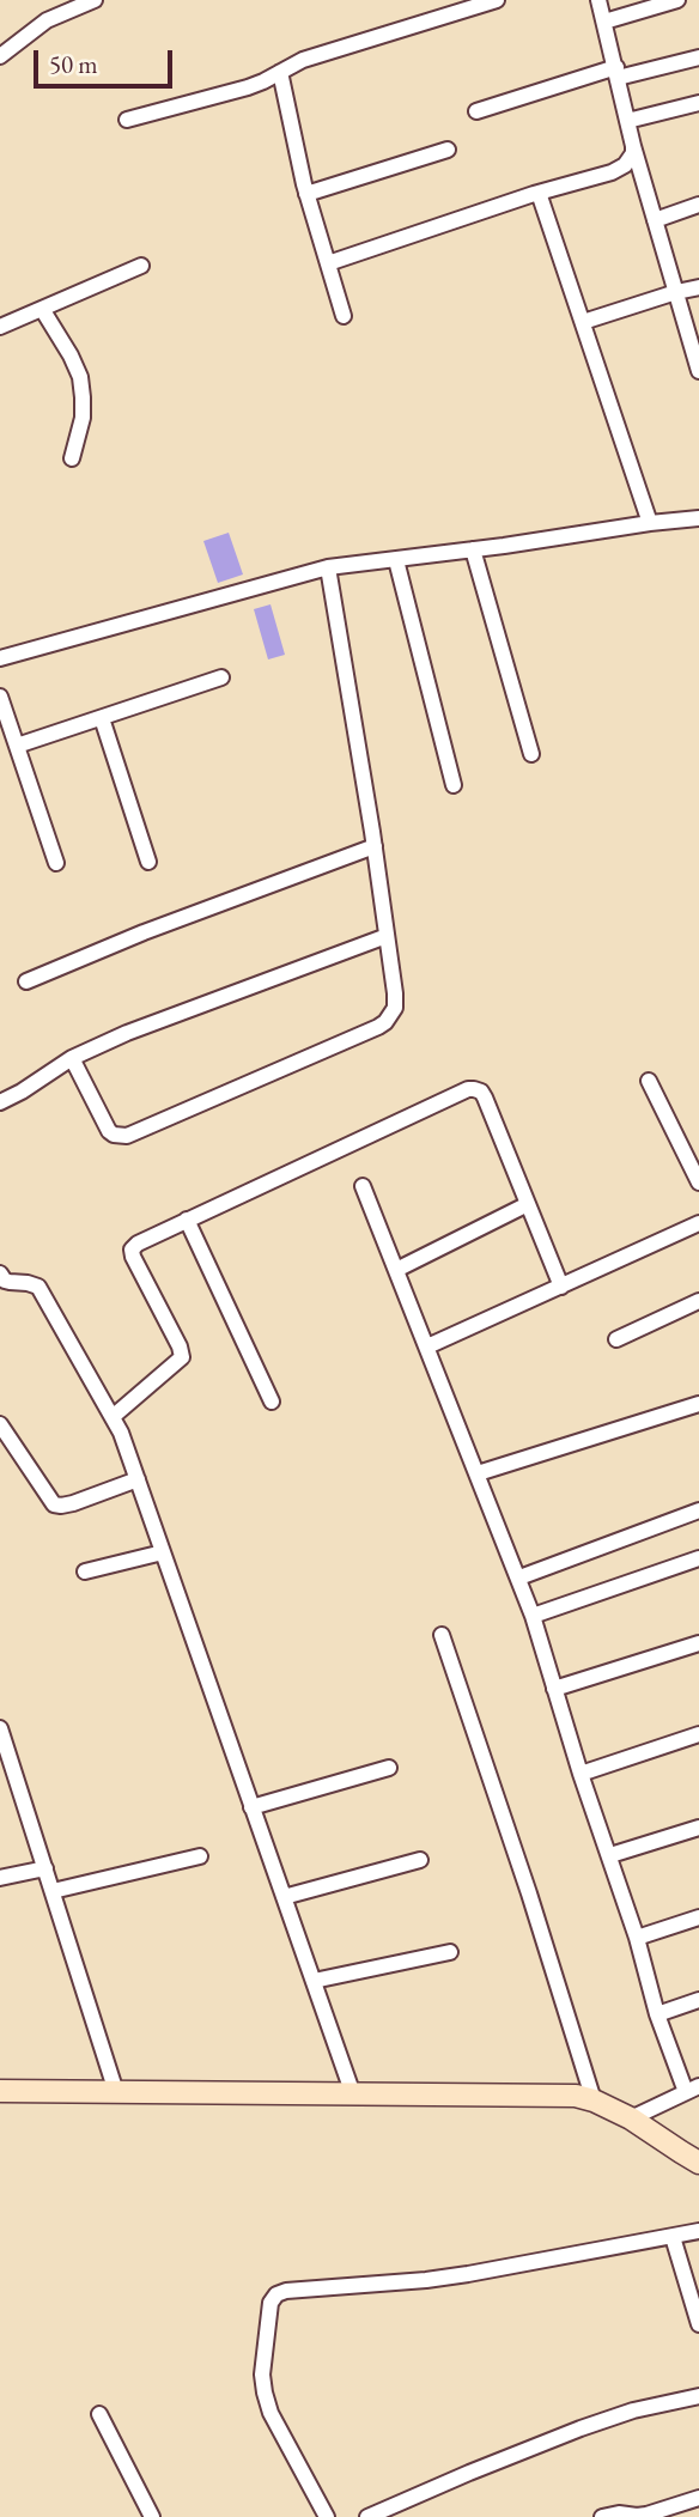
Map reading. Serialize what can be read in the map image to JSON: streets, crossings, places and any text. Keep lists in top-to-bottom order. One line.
{"scale_bar":"50 m"}
